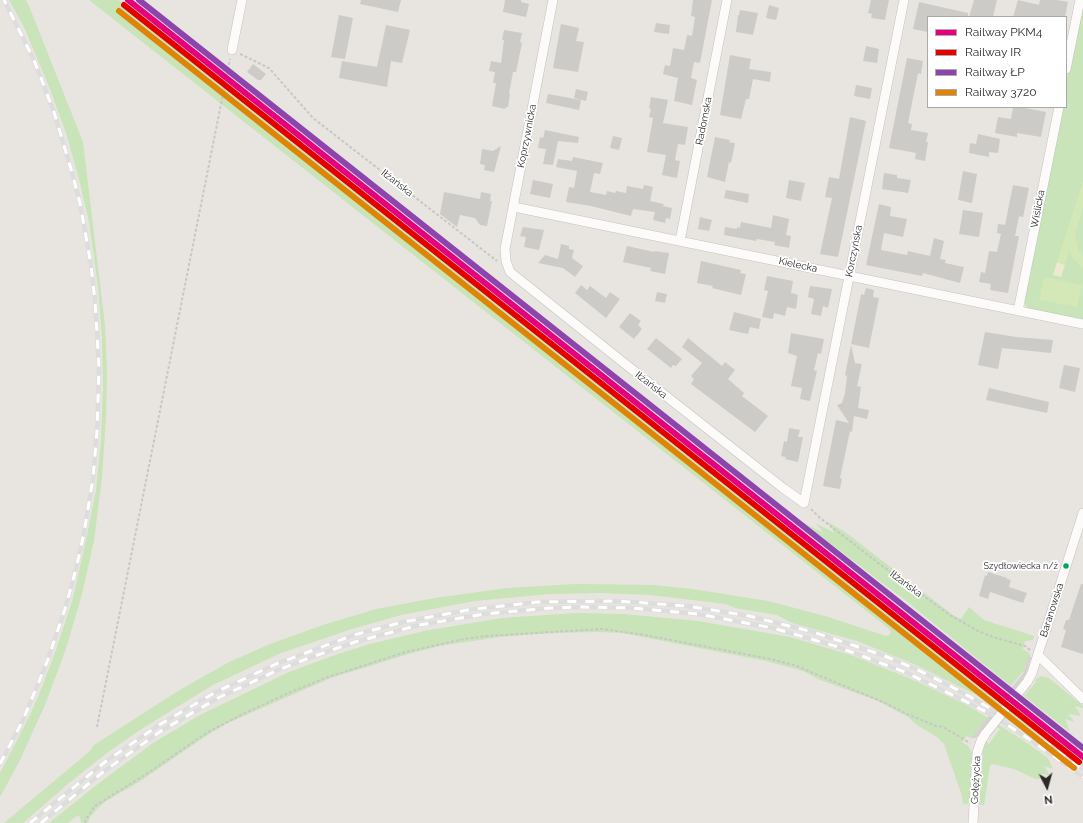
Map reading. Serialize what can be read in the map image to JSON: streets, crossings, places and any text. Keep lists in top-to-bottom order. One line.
{"streets":{"street":["Radomska","Koprzywnicka","Iłżańska","Wiślicka","Korczyńska","Kielecka","Baranowska","Gołężycka"]},"crossings":[["Radomska","Kielecka"],["Koprzywnicka","Iłżańska"],["Koprzywnicka","Kielecka"],["Iłżańska","Korczyńska"],["Iłżańska","Baranowska"],["Wiślicka","Kielecka"],["Korczyńska","Kielecka"],["Baranowska","Gołężycka"]],"places":["Szydłowiecka n/ż"],"lines":["rail line PKM4","rail line ŁP","rail line IR","rail line 3720"],"legend":["Railway PKM4","Railway IR","Railway ŁP","Railway 3720"],"north":"bottom"}
